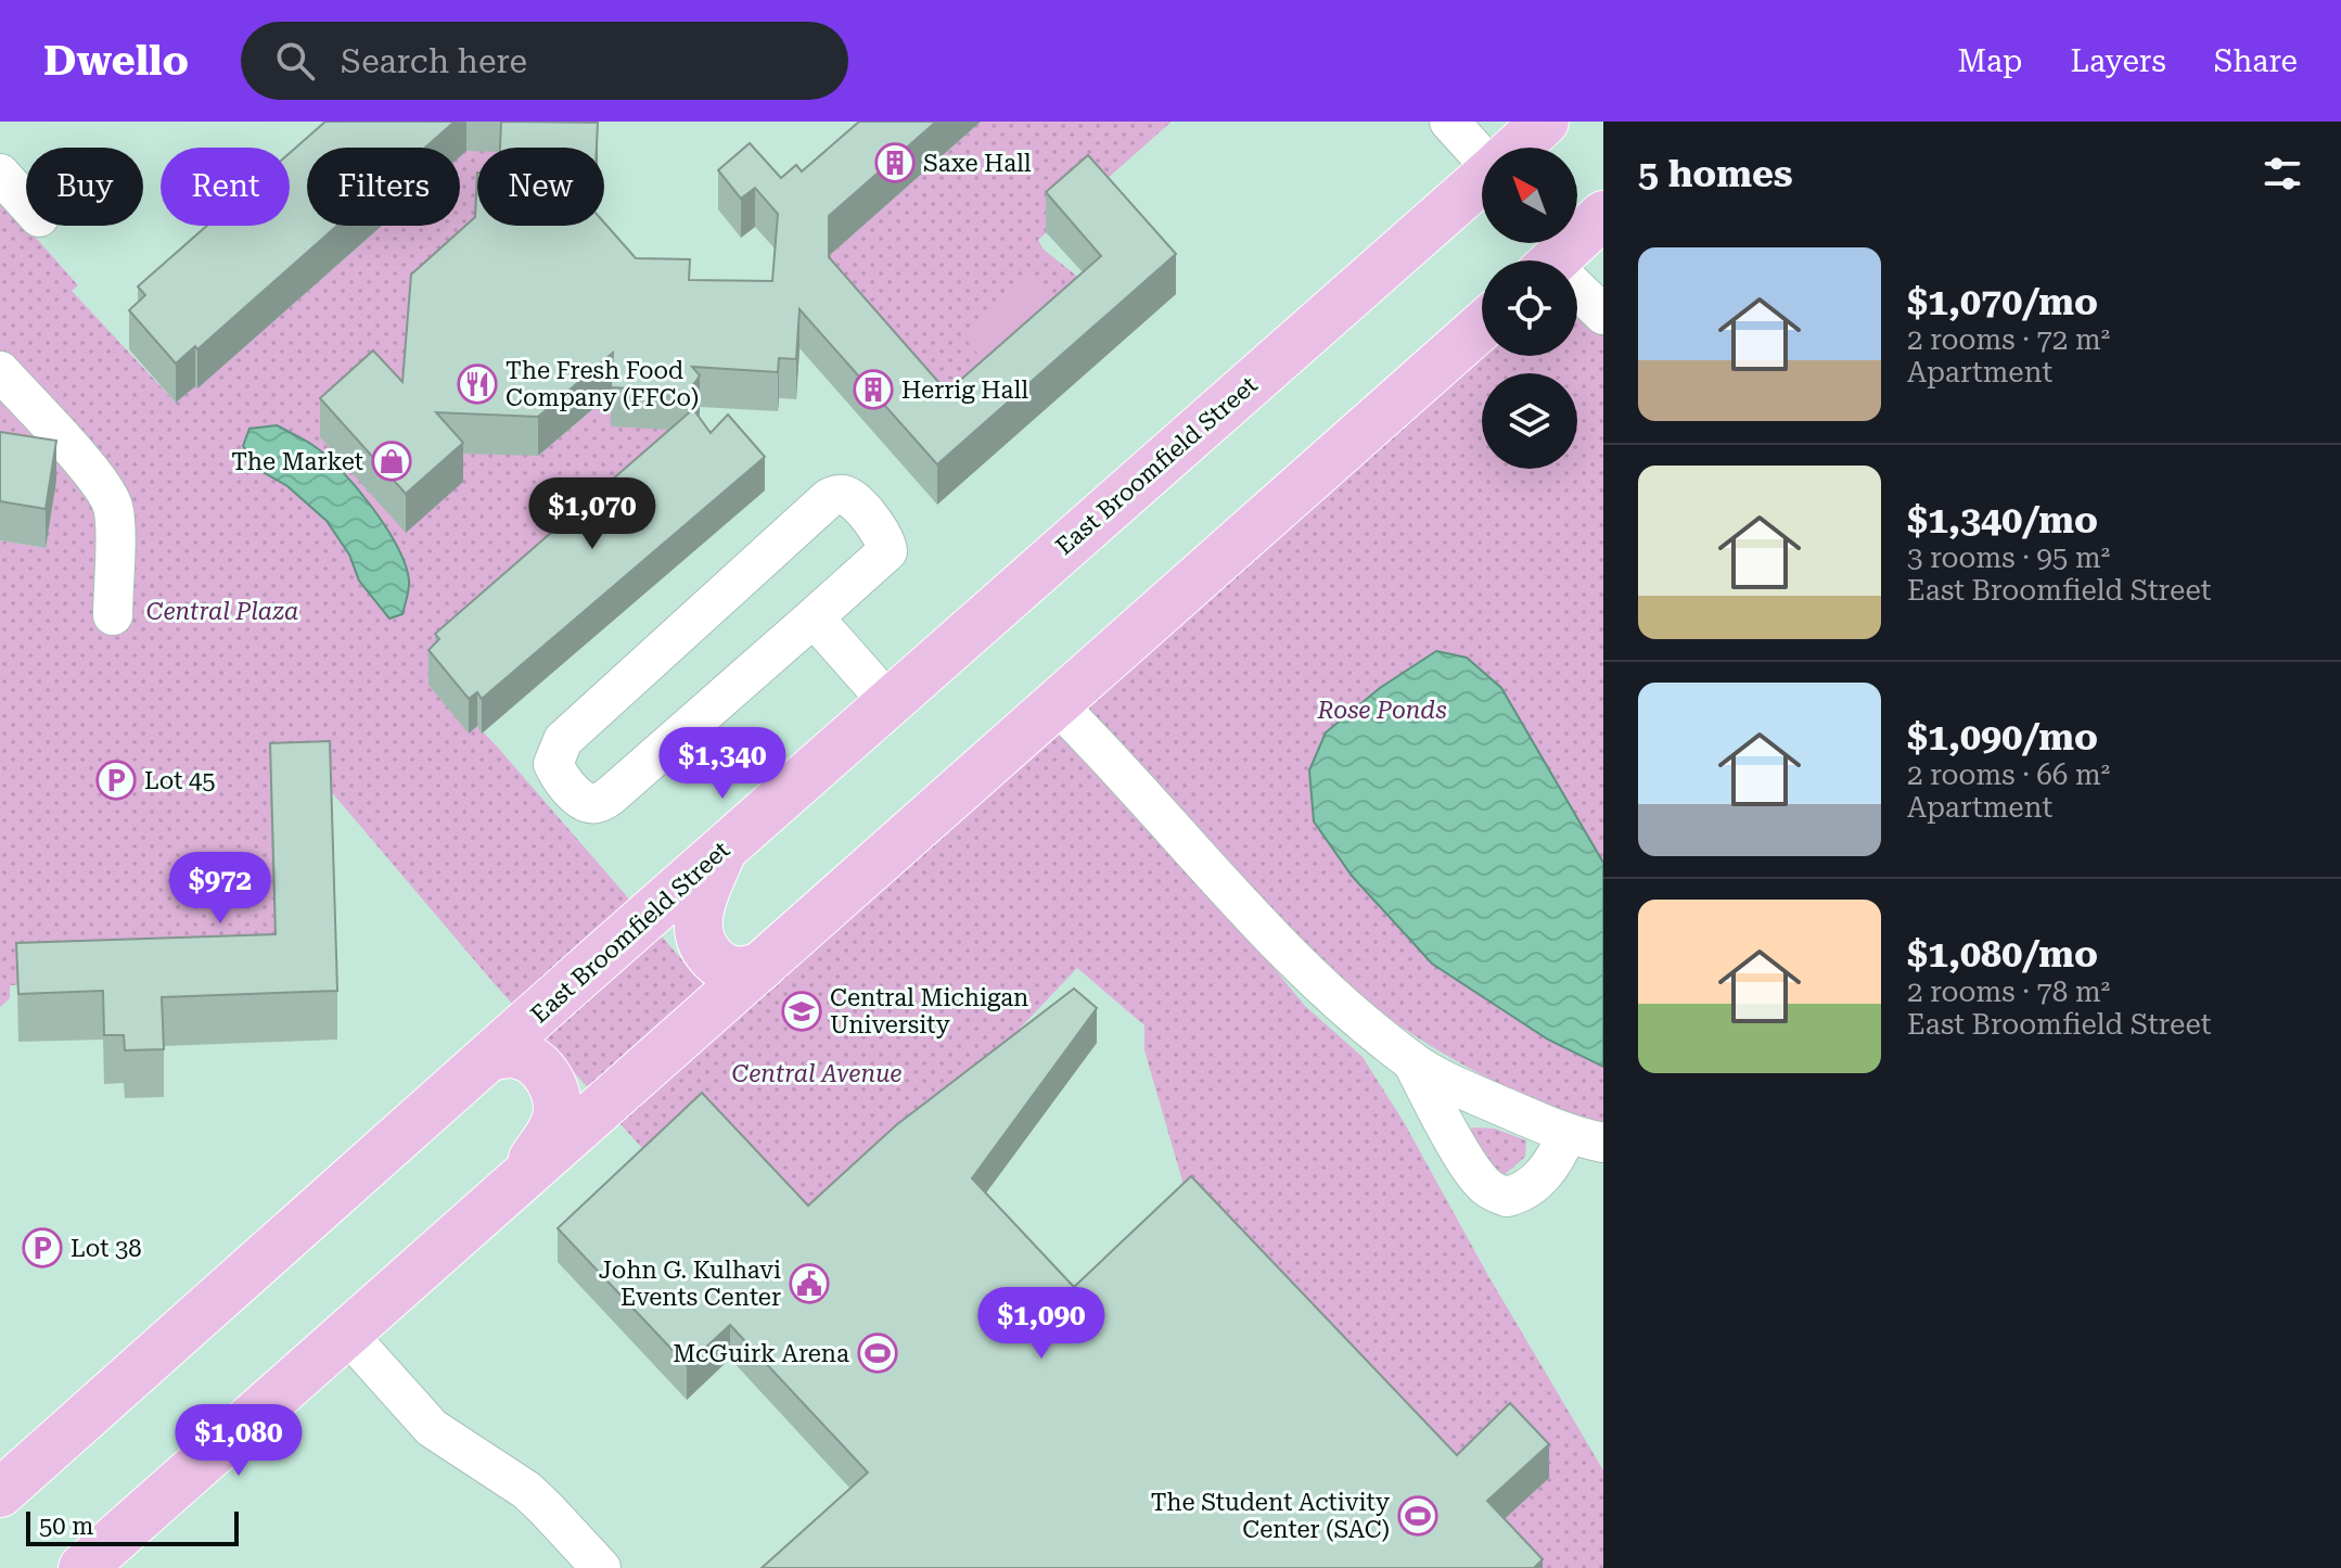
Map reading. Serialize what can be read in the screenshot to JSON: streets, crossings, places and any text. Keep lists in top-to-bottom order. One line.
{"streets":{"main road":["East Broomfield Street"]},"parks":["Central Plaza","Rose Ponds","Central Avenue"],"places":{"building":["Saxe Hall","Herrig Hall"],"restaurant":["The Fresh Food Company (FFCo)"],"shop":["The Market"],"parking":["Lot 45","Lot 38"],"school or university":["Central Michigan University"],"public building":["John G. Kulhavi Events Center"],"sports":["McGuirk Arena","The Student Activity Center (SAC)"]},"scale_bar":"50 m","north":"top left","page":{"header":"Dwello","search":"Search here","nav":["Map","Layers","Share"],"heading":"5 homes","chip":["Buy","Rent","Filters","New"],"list":[{"name":"$1,070/mo","note":"2 rooms · 72 m² · Apartment"},{"name":"$1,340/mo","note":"3 rooms · 95 m² · East Broomfield Street"},{"name":"$1,090/mo","note":"2 rooms · 66 m² · Apartment"},{"name":"$1,080/mo","note":"2 rooms · 78 m² · East Broomfield Street"}],"price":["$1,070","$1,340","$972","$1,090","$1,080"],"scale":"50 m"}}
